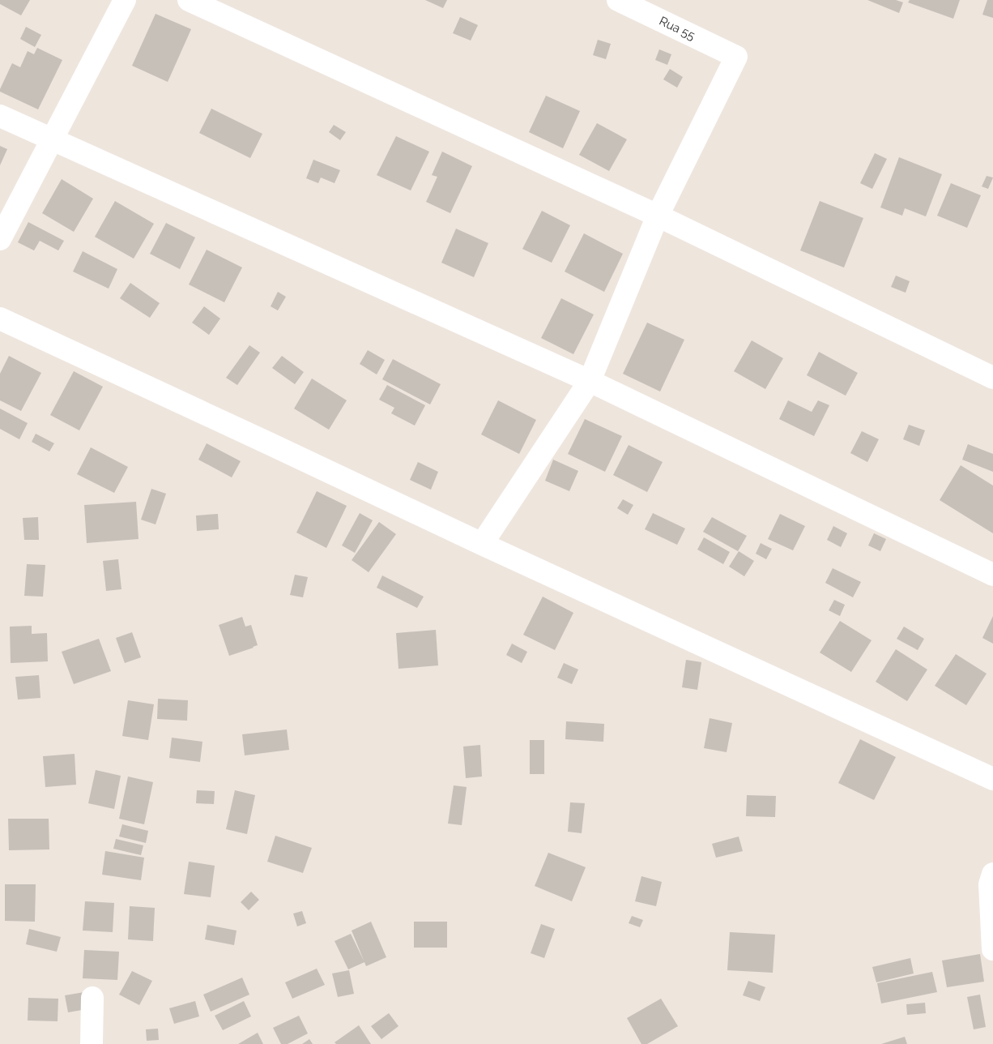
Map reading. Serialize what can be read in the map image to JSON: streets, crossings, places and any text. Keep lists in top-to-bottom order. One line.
{"streets":{"street":["Rua 55"]}}
